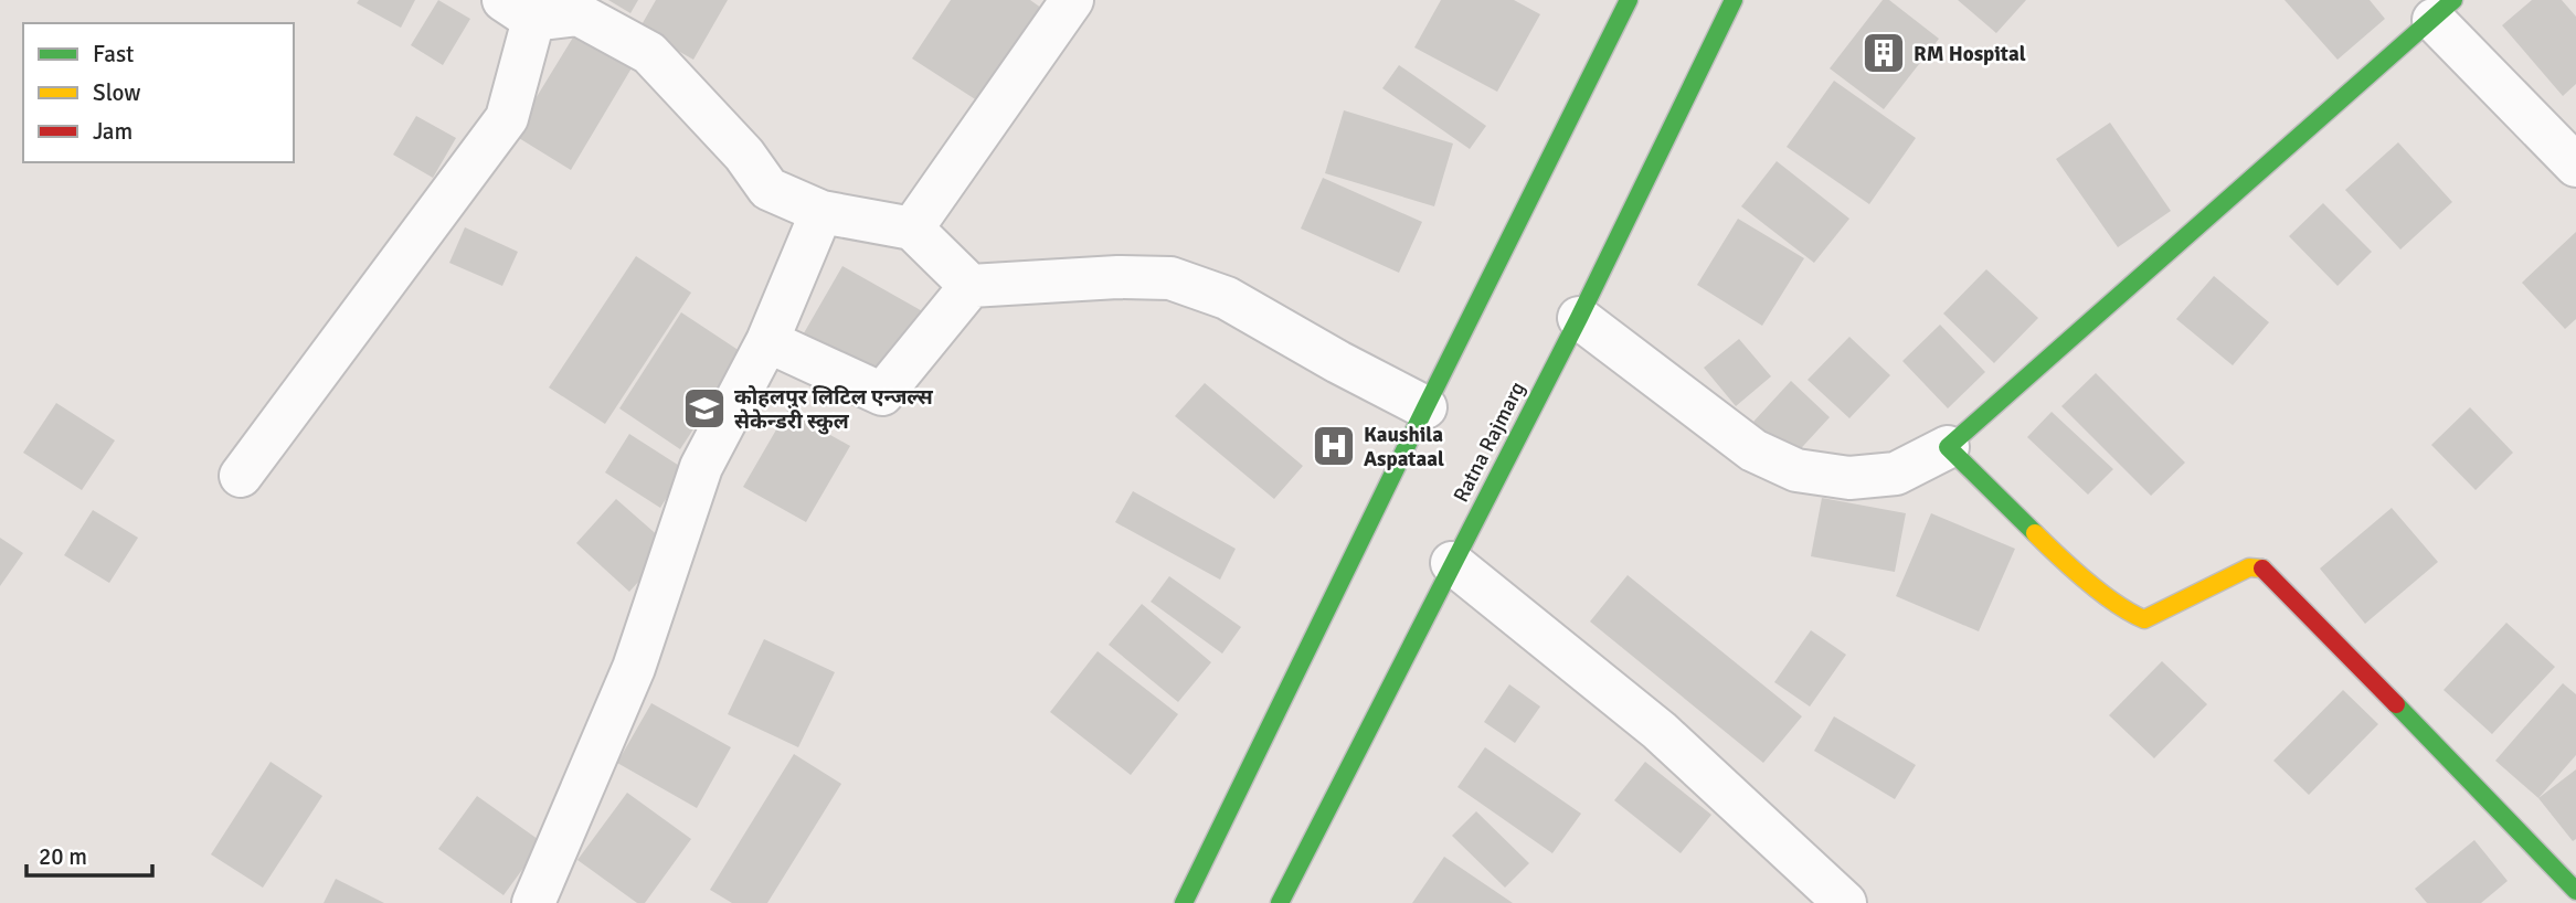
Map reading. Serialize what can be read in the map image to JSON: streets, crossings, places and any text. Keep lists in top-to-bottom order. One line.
{"streets":{"main road":["Ratna Rajmarg"]},"places":{"building":["RM Hospital"],"school or university":["कोहलपुर लिटिल एन्जल्स सेकेन्डरी स्कुल"],"hospital":["Kaushila Aspataal"]},"legend":["Fast","Slow","Jam"],"scale_bar":"20 m"}
